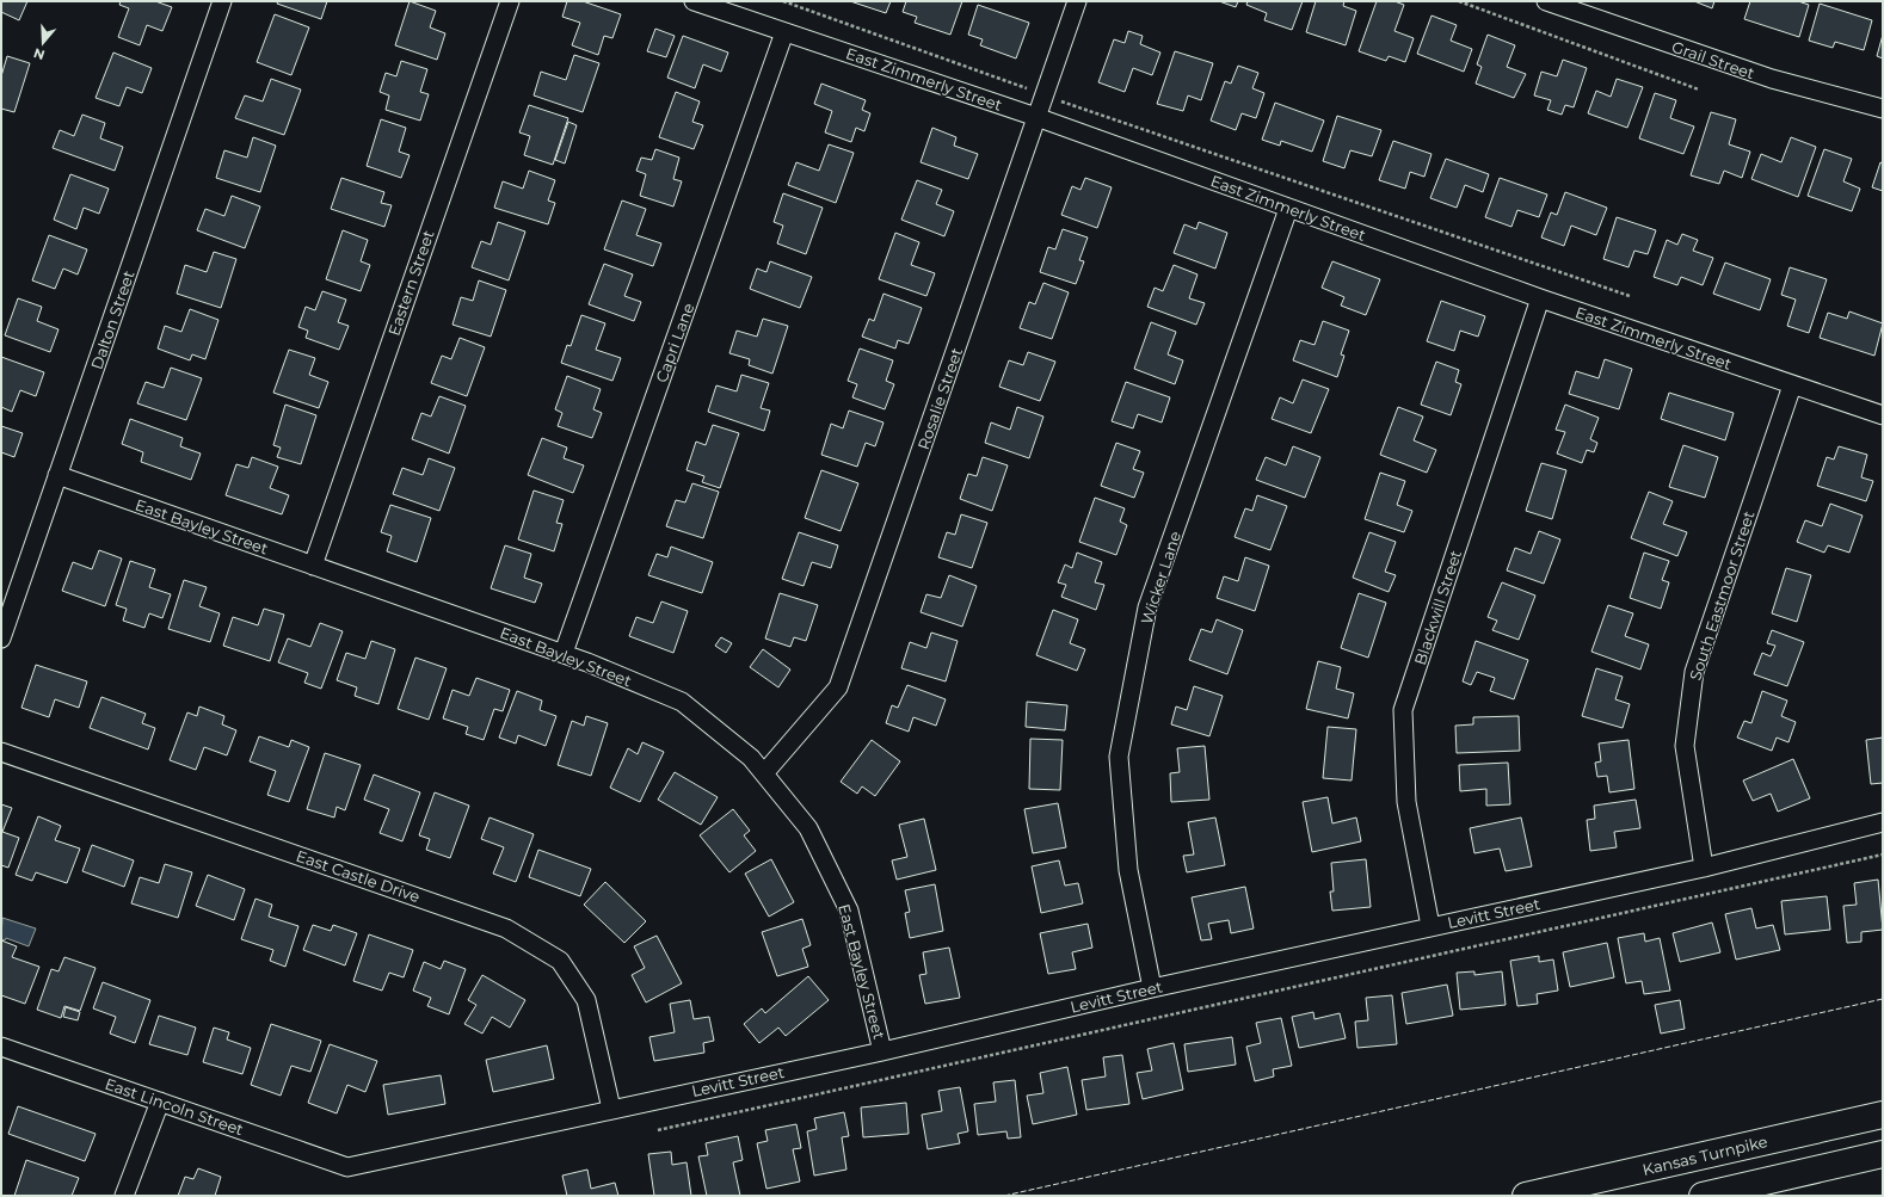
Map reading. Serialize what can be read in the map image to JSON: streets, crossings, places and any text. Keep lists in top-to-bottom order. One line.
{"streets":{"highway":["Kansas Turnpike"],"street":["Grail Street","East Zimmerly Street","Eastern Street","Dalton Street","Capri Lane","Rosalie Street","East Bayley Street","Wicker Lane","South Eastmoor Street","Blackwill Street","East Castle Drive","Levitt Street","East Lincoln Street"]},"crossings":[["East Zimmerly Street","Capri Lane"],["East Zimmerly Street","Rosalie Street"],["East Zimmerly Street","Wicker Lane"],["East Zimmerly Street","South Eastmoor Street"],["East Zimmerly Street","Blackwill Street"],["Eastern Street","East Bayley Street"],["Dalton Street","East Bayley Street"],["Capri Lane","East Bayley Street"],["Rosalie Street","East Bayley Street"],["East Bayley Street","Levitt Street"],["Wicker Lane","Levitt Street"],["South Eastmoor Street","Levitt Street"],["Blackwill Street","Levitt Street"],["East Castle Drive","Levitt Street"],["Levitt Street","East Lincoln Street"]],"north":"bottom"}
